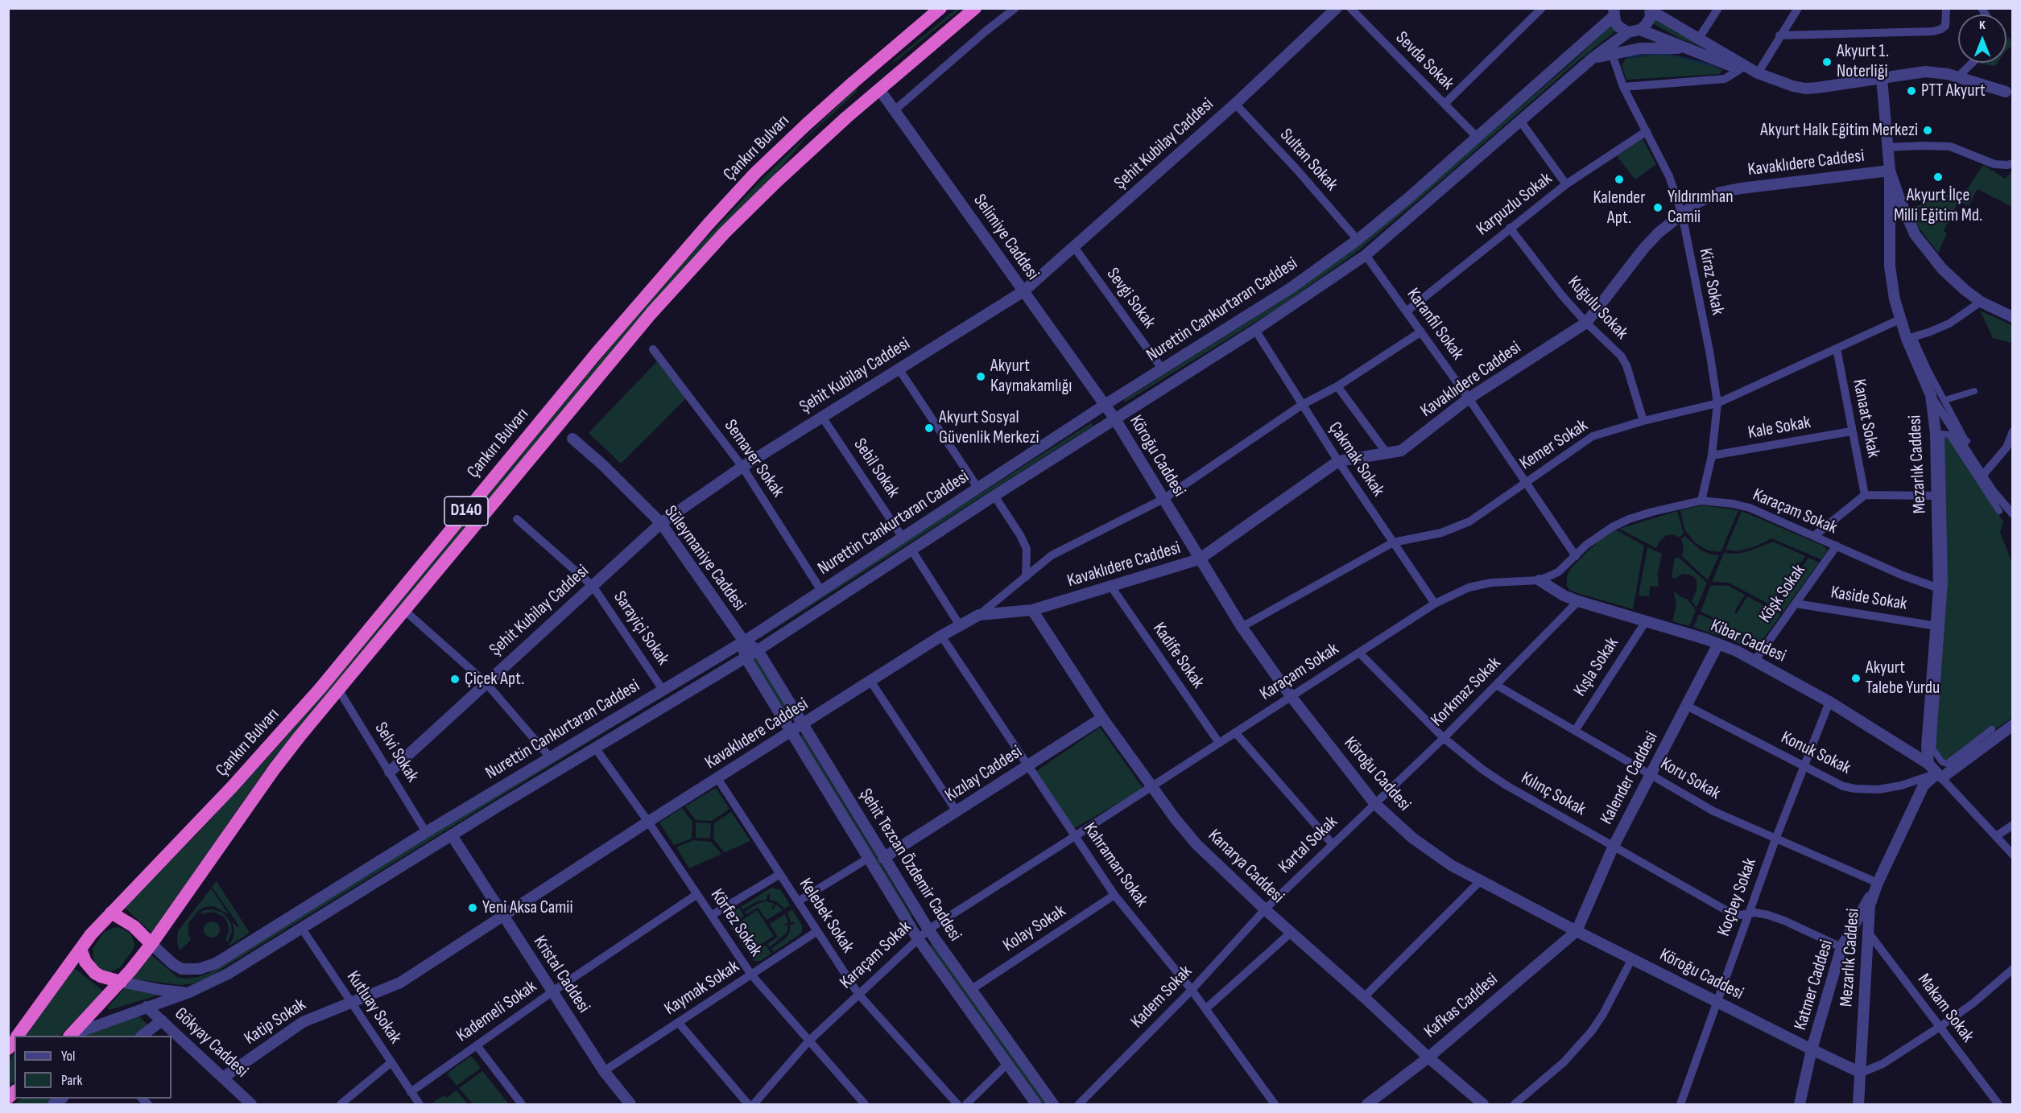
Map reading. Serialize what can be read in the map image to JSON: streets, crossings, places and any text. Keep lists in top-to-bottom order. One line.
{"streets":{"highway":["Çankırı Bulvarı","D140"],"street":["Sevda Sokak","Şehit Kubilay Caddesi","Sultan Sokak","Kavaklıdere Caddesi","Karpuzlu Sokak","Selimiye Caddesi","Kiraz Sokak","Sevgi Sokak","Kuğulu Sokak","Nurettin Cankurtaran Caddesi","Karanfil Sokak","Kanaat Sokak","Kale Sokak","Kemer Sokak","Köroğu Caddesi","Semaver Sokak","Çakmak Sokak","Mezarlık Caddesi","Sebil Sokak","Karaçam Sokak","Süleymaniye Caddesi","Köşk Sokak","Kaside Sokak","Sarayiçi Sokak","Kibar Caddesi","Kadife Sokak","Kışla Sokak","Korkmaz Sokak","Selvi Sokak","Konuk Sokak","Kızılay Caddesi","Kalender Caddesi","Koru Sokak","Kılınç Sokak","Kartal Sokak","Şehit Tezcan Özdemir Caddesi","Kahraman Sokak","Kanarya Caddesi","Koçbey Sokak","Kelebek Sokak","Körfez Sokak","Kolay Sokak","Kristal Caddesi","Katmer Caddesi","Kaymak Sokak","Kadem Sokak","Kafkas Caddesi","Kutluay Sokak","Makam Sokak","Kademeli Sokak","Katip Sokak","Gökyay Caddesi"]},"crossings":[["Sevda Sokak","Nurettin Cankurtaran Caddesi"],["Şehit Kubilay Caddesi","Sultan Sokak"],["Şehit Kubilay Caddesi","Selimiye Caddesi"],["Şehit Kubilay Caddesi","Sevgi Sokak"],["Şehit Kubilay Caddesi","Semaver Sokak"],["Şehit Kubilay Caddesi","Sebil Sokak"],["Şehit Kubilay Caddesi","Süleymaniye Caddesi"],["Şehit Kubilay Caddesi","Sarayiçi Sokak"],["Şehit Kubilay Caddesi","Selvi Sokak"],["Çankırı Bulvarı","Selimiye Caddesi"],["Çankırı Bulvarı","Nurettin Cankurtaran Caddesi"],["Çankırı Bulvarı","Selvi Sokak"],["Sultan Sokak","Nurettin Cankurtaran Caddesi"],["Kavaklıdere Caddesi","Kiraz Sokak"],["Kavaklıdere Caddesi","Kuğulu Sokak"],["Kavaklıdere Caddesi","Karanfil Sokak"],["Kavaklıdere Caddesi","Köroğu Caddesi"],["Kavaklıdere Caddesi","Çakmak Sokak"],["Kavaklıdere Caddesi","Mezarlık Caddesi"],["Kavaklıdere Caddesi","Kadife Sokak"],["Kavaklıdere Caddesi","Şehit Tezcan Özdemir Caddesi"],["Kavaklıdere Caddesi","Kahraman Sokak"],["Kavaklıdere Caddesi","Kanarya Caddesi"],["Kavaklıdere Caddesi","Kelebek Sokak"],["Kavaklıdere Caddesi","Körfez Sokak"],["Kavaklıdere Caddesi","Kristal Caddesi"],["Kavaklıdere Caddesi","Kutluay Sokak"],["Kavaklıdere Caddesi","Katip Sokak"],["Karpuzlu Sokak","Kiraz Sokak"],["Karpuzlu Sokak","Kuğulu Sokak"],["Karpuzlu Sokak","Karanfil Sokak"],["Selimiye Caddesi","Nurettin Cankurtaran Caddesi"],["Selimiye Caddesi","Köroğu Caddesi"],["Kiraz Sokak","Kale Sokak"],["Kiraz Sokak","Kemer Sokak"],["Kiraz Sokak","Karaçam Sokak"],["Sevgi Sokak","Nurettin Cankurtaran Caddesi"],["Kuğulu Sokak","Kemer Sokak"],["Nurettin Cankurtaran Caddesi","Karanfil Sokak"],["Nurettin Cankurtaran Caddesi","Köroğu Caddesi"],["Nurettin Cankurtaran Caddesi","Semaver Sokak"],["Nurettin Cankurtaran Caddesi","Çakmak Sokak"],["Nurettin Cankurtaran Caddesi","Sebil Sokak"],["Nurettin Cankurtaran Caddesi","Süleymaniye Caddesi"],["Nurettin Cankurtaran Caddesi","Sarayiçi Sokak"],["Nurettin Cankurtaran Caddesi","Selvi Sokak"],["Nurettin Cankurtaran Caddesi","Şehit Tezcan Özdemir Caddesi"],["Nurettin Cankurtaran Caddesi","Körfez Sokak"],["Nurettin Cankurtaran Caddesi","Kristal Caddesi"],["Nurettin Cankurtaran Caddesi","Kutluay Sokak"],["Nurettin Cankurtaran Caddesi","Gökyay Caddesi"],["Karanfil Sokak","Kemer Sokak"],["Karanfil Sokak","Karaçam Sokak"],["Kanaat Sokak","Kale Sokak"],["Kanaat Sokak","Kemer Sokak"],["Kemer Sokak","Köroğu Caddesi"],["Kemer Sokak","Çakmak Sokak"],["Kemer Sokak","Mezarlık Caddesi"],["Köroğu Caddesi","Mezarlık Caddesi"],["Köroğu Caddesi","Karaçam Sokak"],["Köroğu Caddesi","Korkmaz Sokak"],["Köroğu Caddesi","Kalender Caddesi"],["Köroğu Caddesi","Kartal Sokak"],["Köroğu Caddesi","Koçbey Sokak"],["Köroğu Caddesi","Katmer Caddesi"],["Köroğu Caddesi","Kafkas Caddesi"],["Çakmak Sokak","Karaçam Sokak"],["Mezarlık Caddesi","Karaçam Sokak"],["Mezarlık Caddesi","Kaside Sokak"],["Mezarlık Caddesi","Kibar Caddesi"],["Mezarlık Caddesi","Konuk Sokak"],["Mezarlık Caddesi","Koru Sokak"],["Mezarlık Caddesi","Katmer Caddesi"],["Mezarlık Caddesi","Makam Sokak"],["Karaçam Sokak","Köşk Sokak"],["Karaçam Sokak","Kibar Caddesi"],["Karaçam Sokak","Kadife Sokak"],["Karaçam Sokak","Kılınç Sokak"],["Karaçam Sokak","Şehit Tezcan Özdemir Caddesi"],["Karaçam Sokak","Kahraman Sokak"],["Karaçam Sokak","Kanarya Caddesi"],["Karaçam Sokak","Kelebek Sokak"],["Karaçam Sokak","Körfez Sokak"],["Süleymaniye Caddesi","Şehit Tezcan Özdemir Caddesi"],["Köşk Sokak","Kaside Sokak"],["Köşk Sokak","Kibar Caddesi"],["Kibar Caddesi","Kışla Sokak"],["Kibar Caddesi","Korkmaz Sokak"],["Kibar Caddesi","Konuk Sokak"],["Kibar Caddesi","Kalender Caddesi"],["Kibar Caddesi","Koçbey Sokak"],["Kışla Sokak","Koru Sokak"],["Korkmaz Sokak","Koru Sokak"],["Korkmaz Sokak","Kılınç Sokak"],["Korkmaz Sokak","Kartal Sokak"],["Konuk Sokak","Kalender Caddesi"],["Konuk Sokak","Koçbey Sokak"],["Kızılay Caddesi","Şehit Tezcan Özdemir Caddesi"],["Kızılay Caddesi","Kahraman Sokak"],["Kızılay Caddesi","Kanarya Caddesi"],["Kalender Caddesi","Koru Sokak"],["Kalender Caddesi","Kılınç Sokak"],["Kalender Caddesi","Kafkas Caddesi"],["Koru Sokak","Koçbey Sokak"],["Koru Sokak","Katmer Caddesi"],["Kılınç Sokak","Koçbey Sokak"],["Kılınç Sokak","Katmer Caddesi"],["Kartal Sokak","Kanarya Caddesi"],["Kartal Sokak","Kadem Sokak"],["Şehit Tezcan Özdemir Caddesi","Kolay Sokak"],["Kahraman Sokak","Kolay Sokak"],["Kahraman Sokak","Kadem Sokak"],["Kanarya Caddesi","Kadem Sokak"],["Kanarya Caddesi","Kafkas Caddesi"],["Kelebek Sokak","Kaymak Sokak"],["Körfez Sokak","Kaymak Sokak"],["Körfez Sokak","Kademeli Sokak"],["Kristal Caddesi","Kaymak Sokak"],["Kristal Caddesi","Kademeli Sokak"],["Kutluay Sokak","Kademeli Sokak"],["Kutluay Sokak","Katip Sokak"],["Katip Sokak","Gökyay Caddesi"]],"places":["Akyurt 1. Noterliği","PTT Akyurt","Akyurt Halk Eğitim Merkezi","Akyurt İlçe Milli Eğitim Md.","Kalender Apt.","Yıldırımhan Camii","Akyurt Kaymakamlığı","Akyurt Sosyal Güvenlik Merkezi","Akyurt Talebe Yurdu","Çiçek Apt.","Yeni Aksa Camii"],"legend":["Yol","Park"],"north":"top"}
